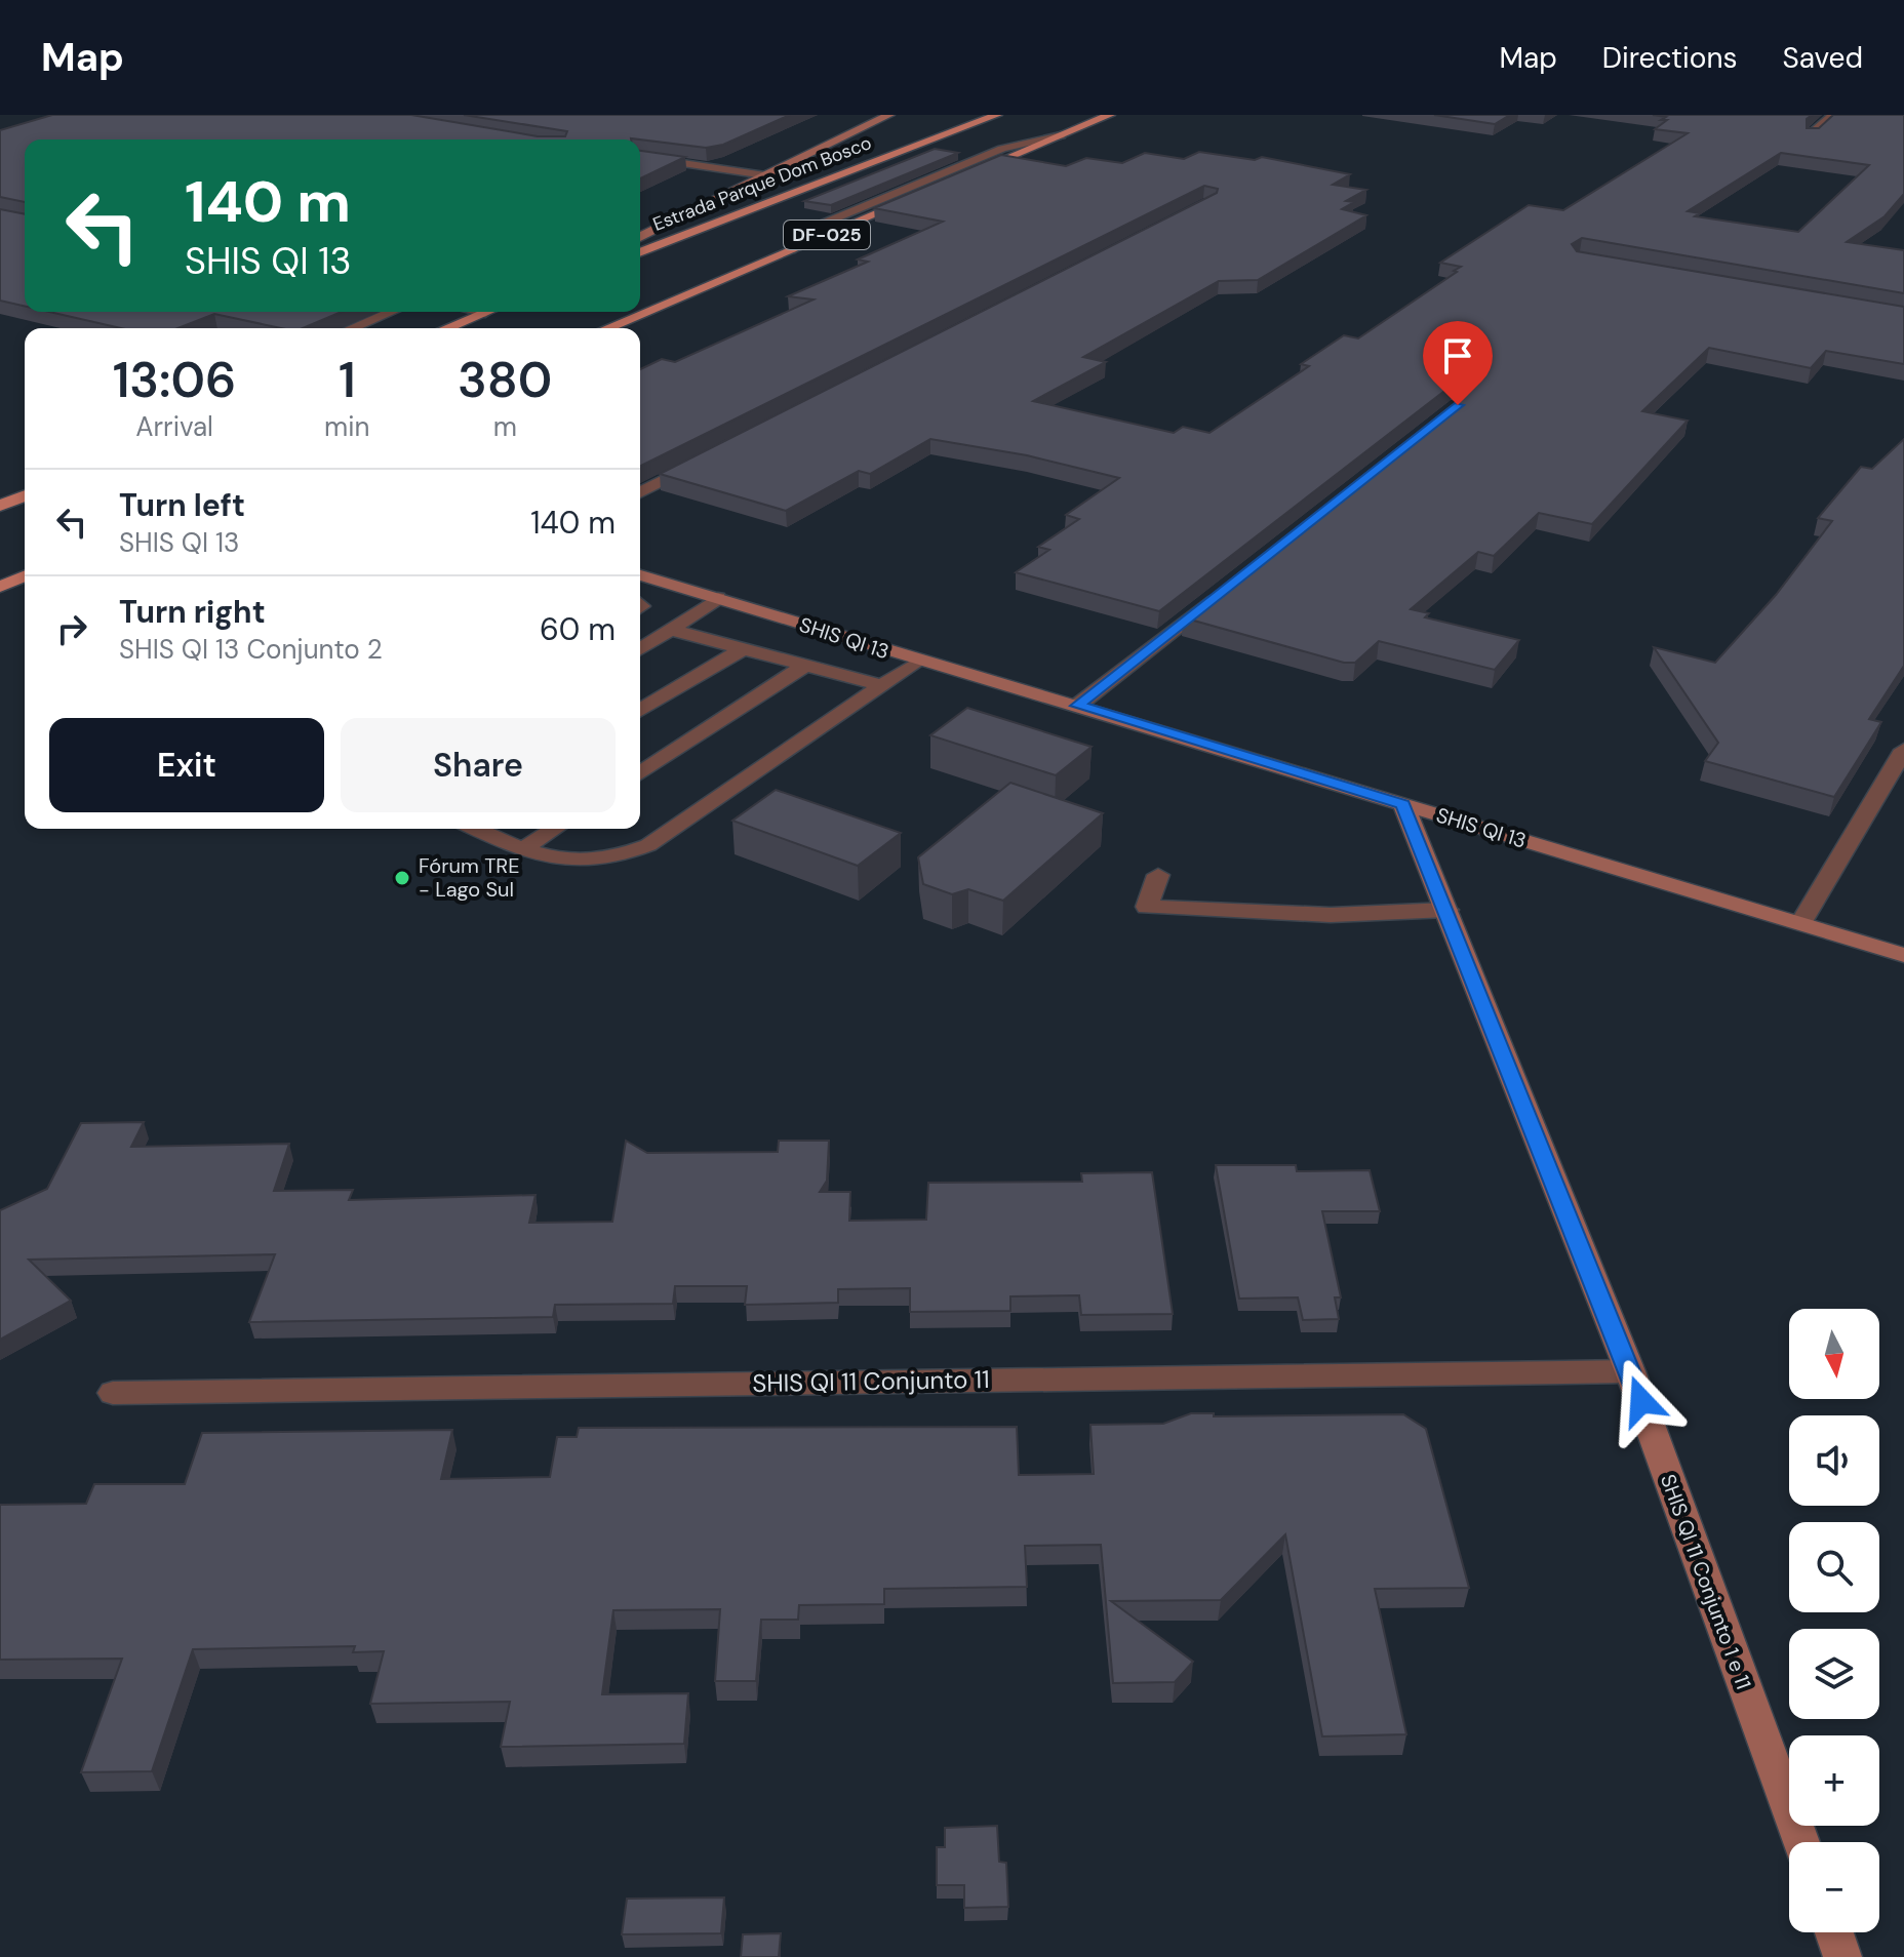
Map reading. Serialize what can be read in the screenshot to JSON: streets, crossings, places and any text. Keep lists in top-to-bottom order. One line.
{"streets":{"main road":["Estrada Parque Dom Bosco","DF-025"],"street":["SHIS QI 13","SHIS QI 11 Conjunto 11","SHIS QI 11 Conjunto 1 e 11"]},"crossings":[["SHIS QI 13","SHIS QI 11 Conjunto 1 e 11"],["SHIS QI 11 Conjunto 11","SHIS QI 11 Conjunto 1 e 11"]],"places":["Fórum TRE - Lago Sul"],"north":"bottom","page":{"header":"Map","nav":["Map","Directions","Saved"],"turn":["140 m","SHIS QI 13"],"eta":["13:06","Arrival","1","min","380","m"],"list":[{"name":"Turn left","note":"SHIS QI 13","value":"140 m"},{"name":"Turn right","note":"SHIS QI 13 Conjunto 2","value":"60 m"}],"buttons":["Exit","Share"],"map_buttons":["+","−"]}}
